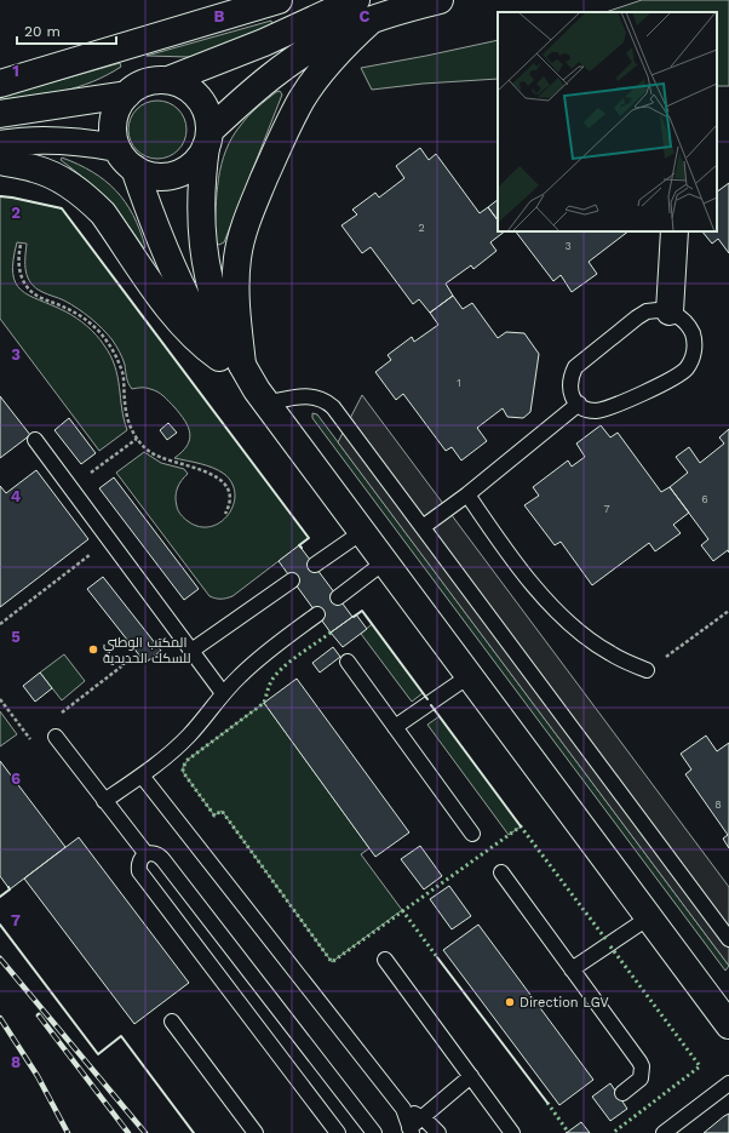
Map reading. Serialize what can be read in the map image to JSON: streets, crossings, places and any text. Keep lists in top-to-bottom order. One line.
{"places":["المكتب الوطني للسكك الحديدية","Direction LGV"],"house_numbers":["2","3","1","6","7","8"],"scale_bar":"20 m","grid":{"columns":["B","C"],"rows":["1","2","3","4","5","6","7","8"]}}
